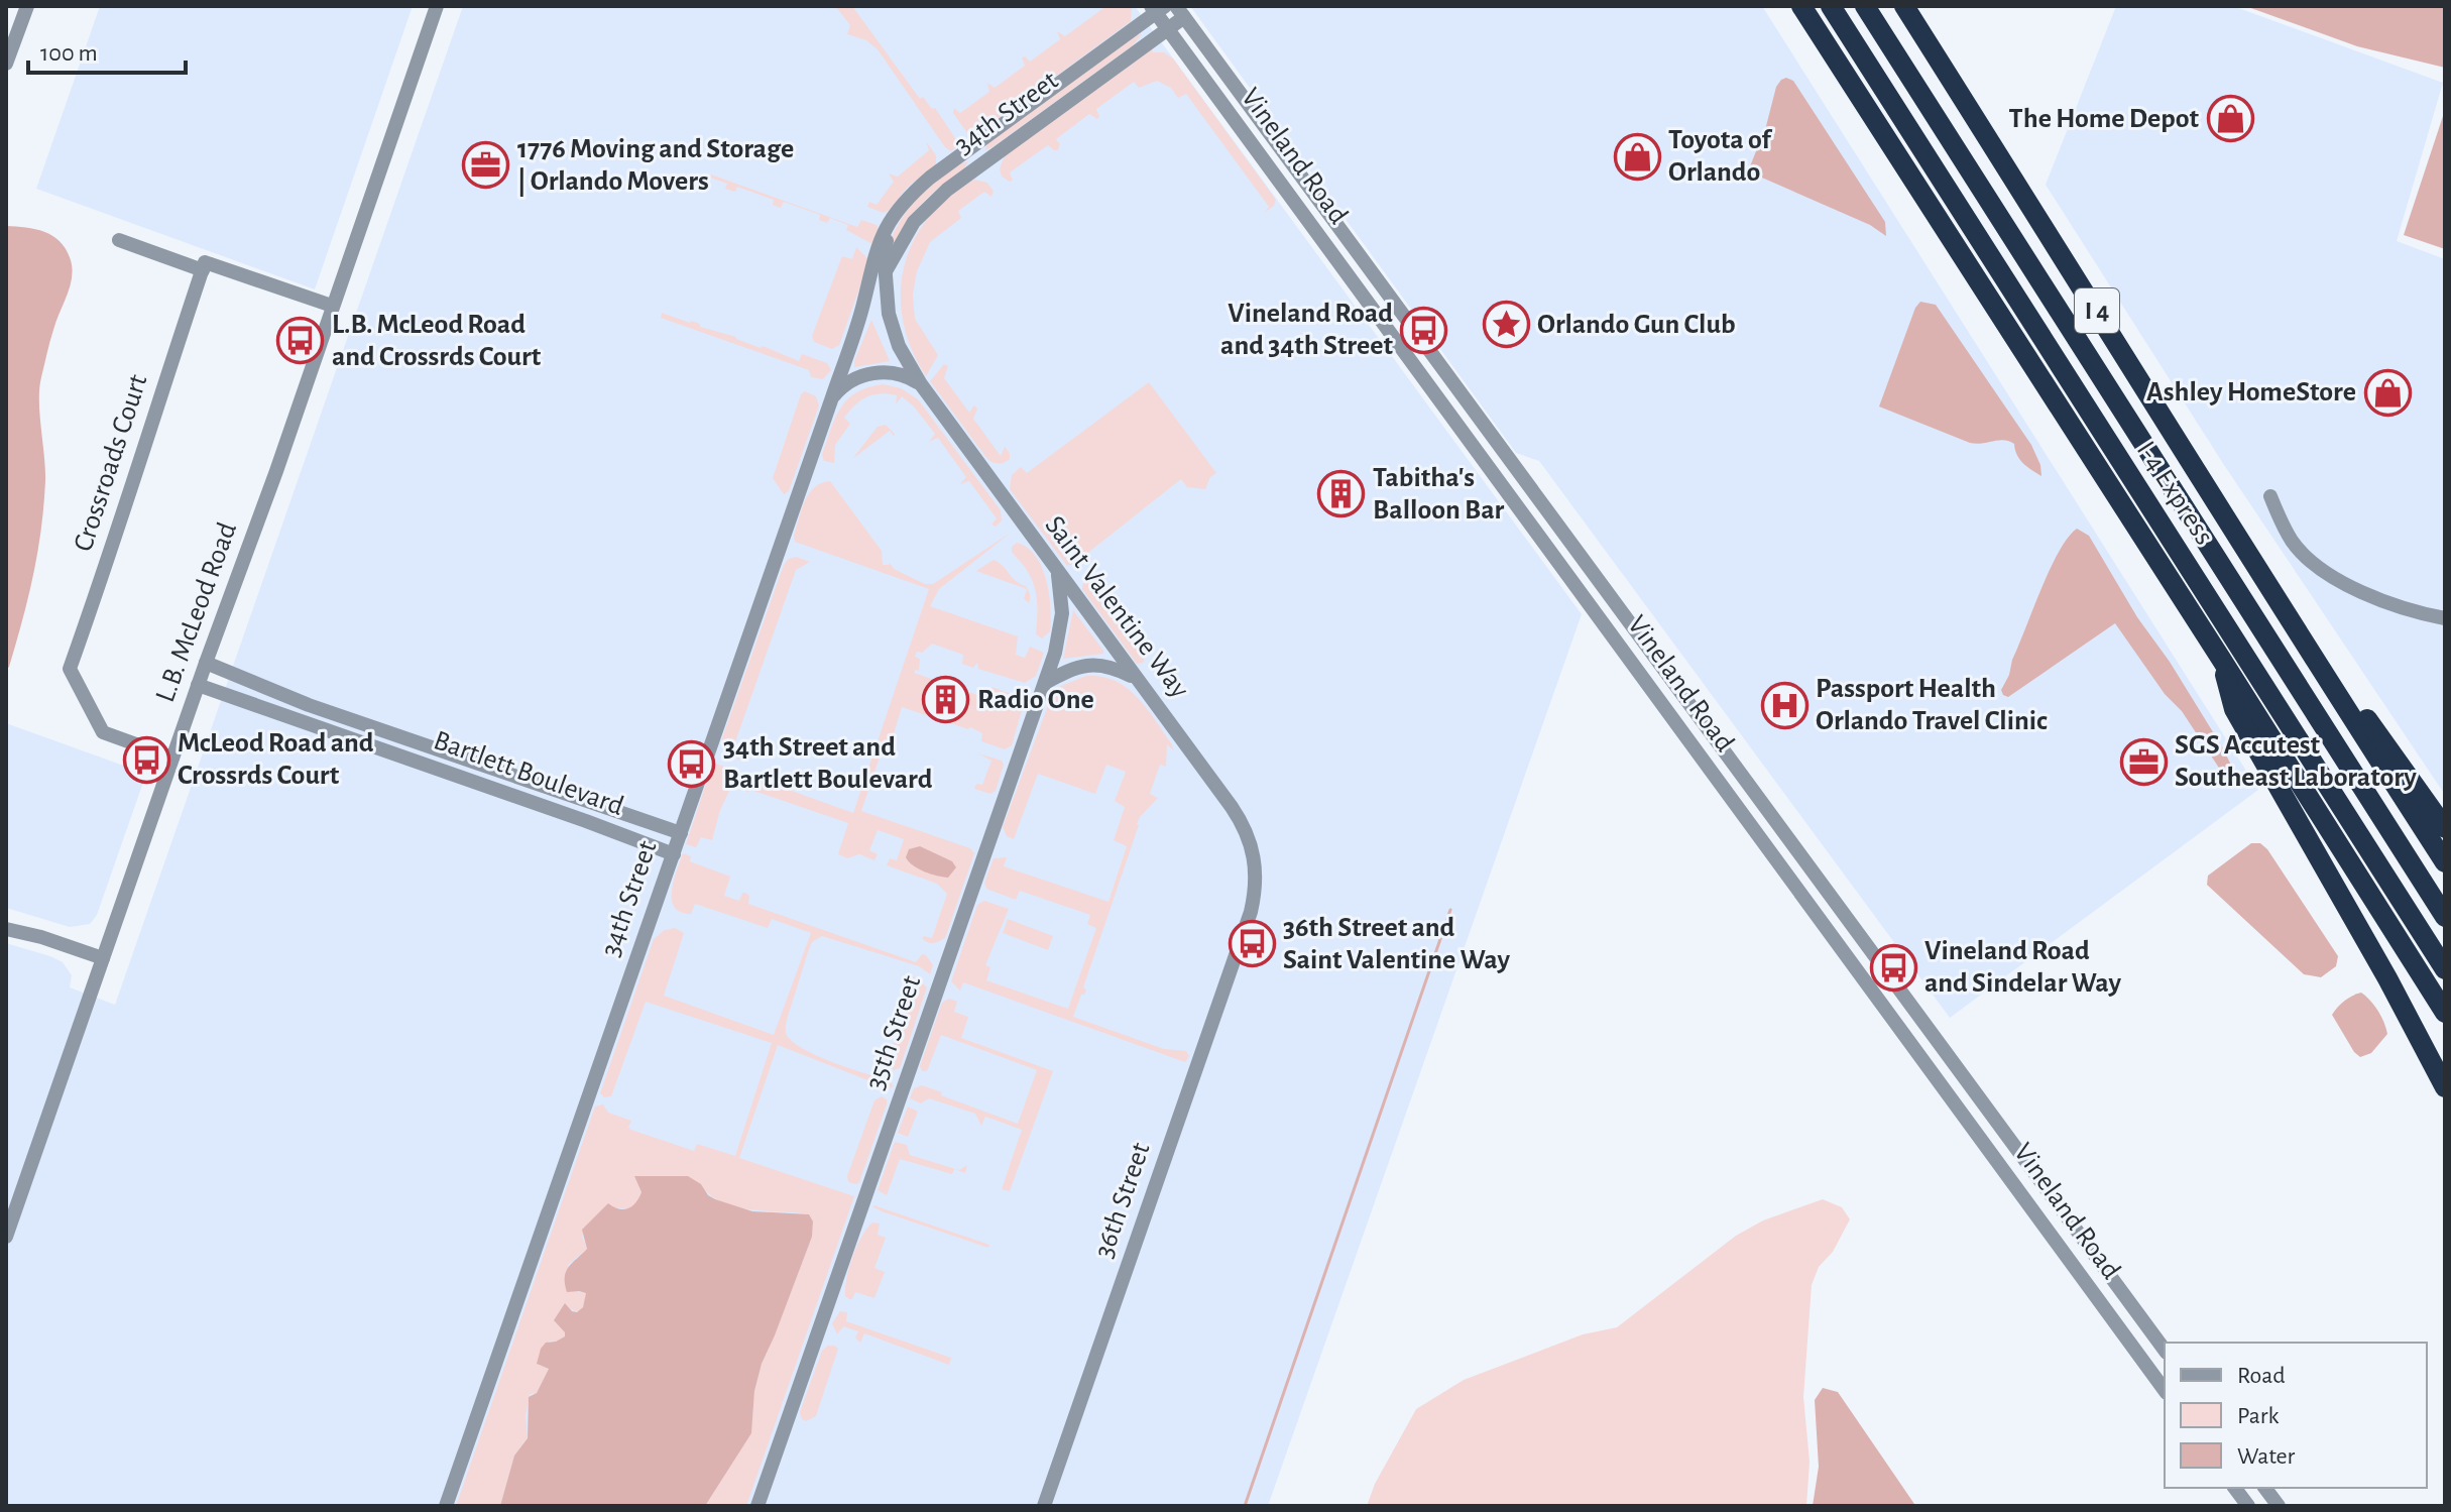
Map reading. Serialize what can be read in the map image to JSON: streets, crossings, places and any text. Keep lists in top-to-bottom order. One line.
{"streets":{"highway":["I 4","I-4 Express"],"street":["34th Street","Vineland Road","Crossroads Court","Saint Valentine Way","L.B. McLeod Road","Bartlett Boulevard","35th Street","36th Street"]},"crossings":[["34th Street","Vineland Road"],["34th Street","Saint Valentine Way"],["34th Street","Bartlett Boulevard"],["Crossroads Court","L.B. McLeod Road"],["Saint Valentine Way","35th Street"],["Saint Valentine Way","36th Street"],["L.B. McLeod Road","Bartlett Boulevard"]],"places":{"shop":["The Home Depot","Toyota of Orlando","Ashley HomeStore"],"office":["1776 Moving and Storage | Orlando Movers","SGS Accutest Southeast Laboratory"],"place":["Orlando Gun Club"],"bus stop":["Vineland Road and 34th Street","L.B. McLeod Road and Crossrds Court","McLeod Road and Crossrds Court","34th Street and Bartlett Boulevard","36th Street and Saint Valentine Way","Vineland Road and Sindelar Way"],"building":["Tabitha's Balloon Bar","Radio One"],"hospital":["Passport Health Orlando Travel Clinic"]},"legend":["Road","Park","Water"],"scale_bar":"100 m"}
